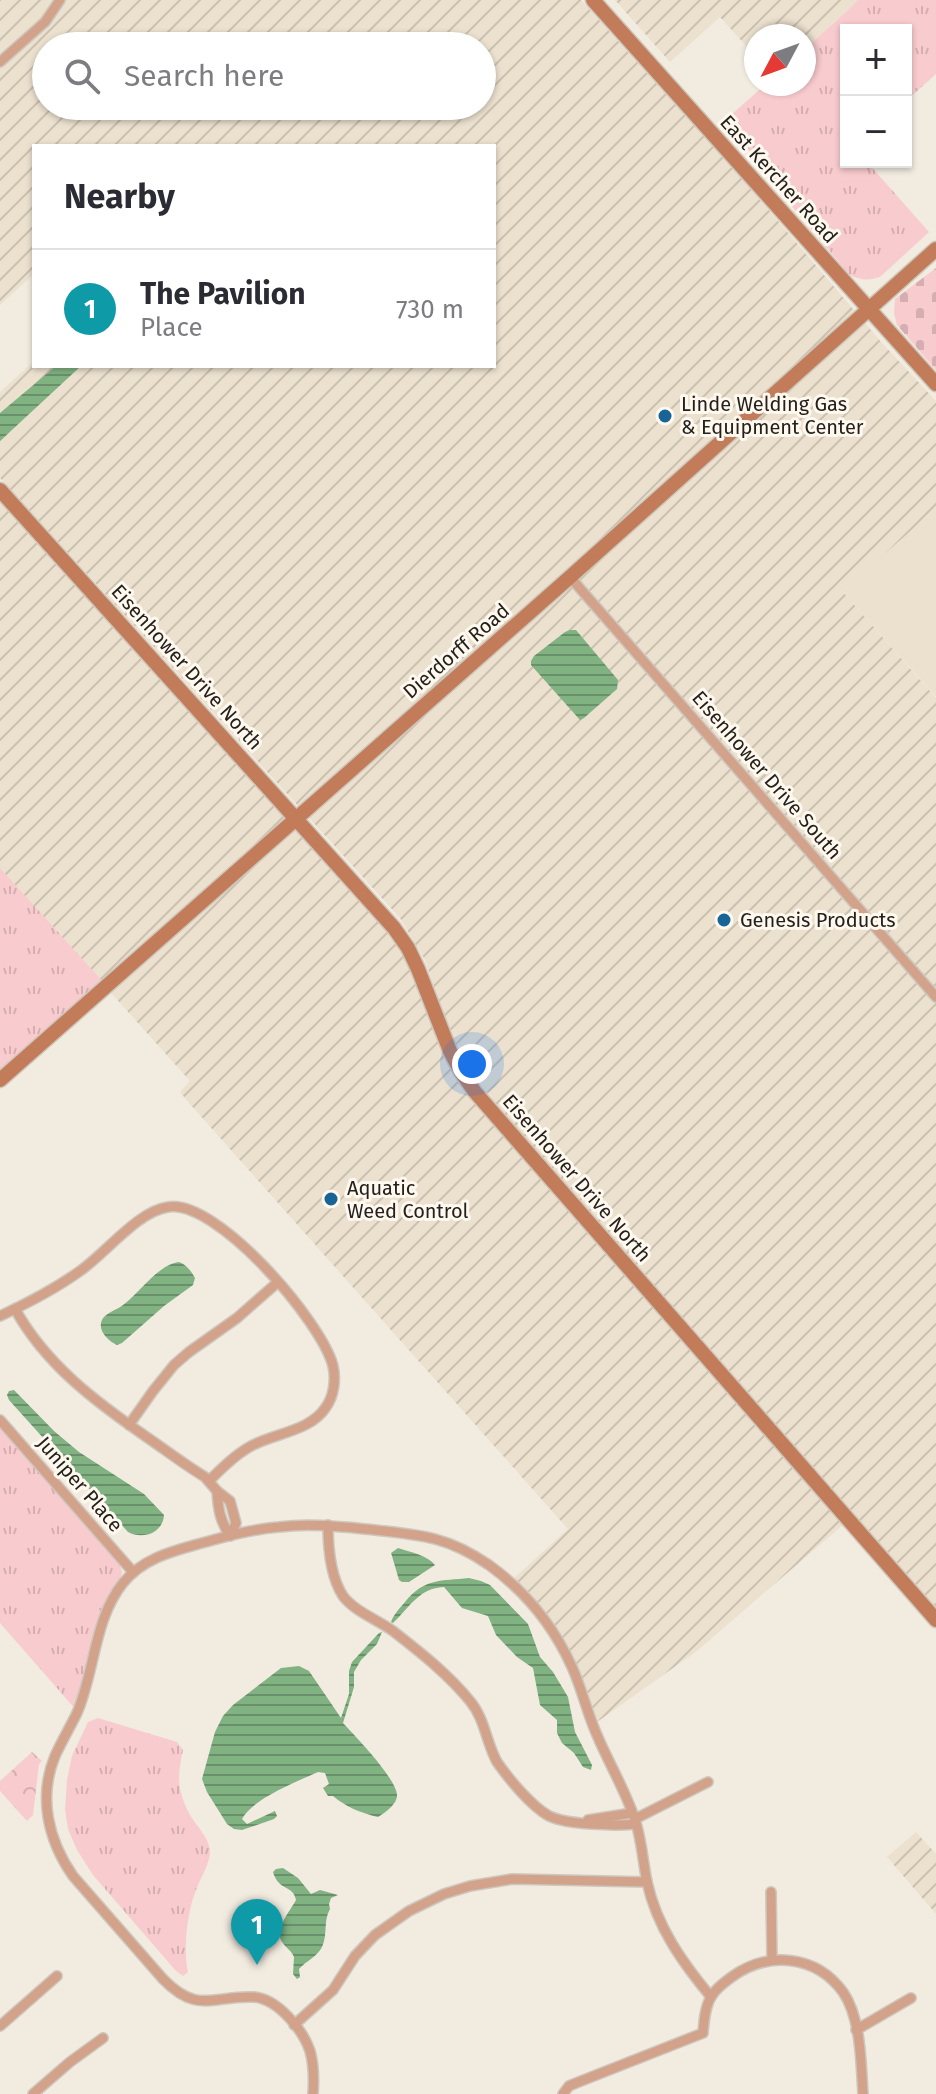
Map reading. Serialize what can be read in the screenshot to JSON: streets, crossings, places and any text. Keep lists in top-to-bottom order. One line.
{"streets":{"street":["East Kercher Road","Dierdorff Road","Eisenhower Drive North","Eisenhower Drive South","Juniper Place"]},"crossings":[["East Kercher Road","Dierdorff Road"],["Dierdorff Road","Eisenhower Drive North"],["Dierdorff Road","Eisenhower Drive South"]],"places":["Linde Welding Gas & Equipment Center","Genesis Products","Aquatic Weed Control"],"north":"bottom left","page":{"map_buttons":["+","−"],"search":"Search here","heading":"Nearby","list":[{"mark":"1","name":"The Pavilion","note":"Place","value":"730 m"}],"pins":"1"}}
